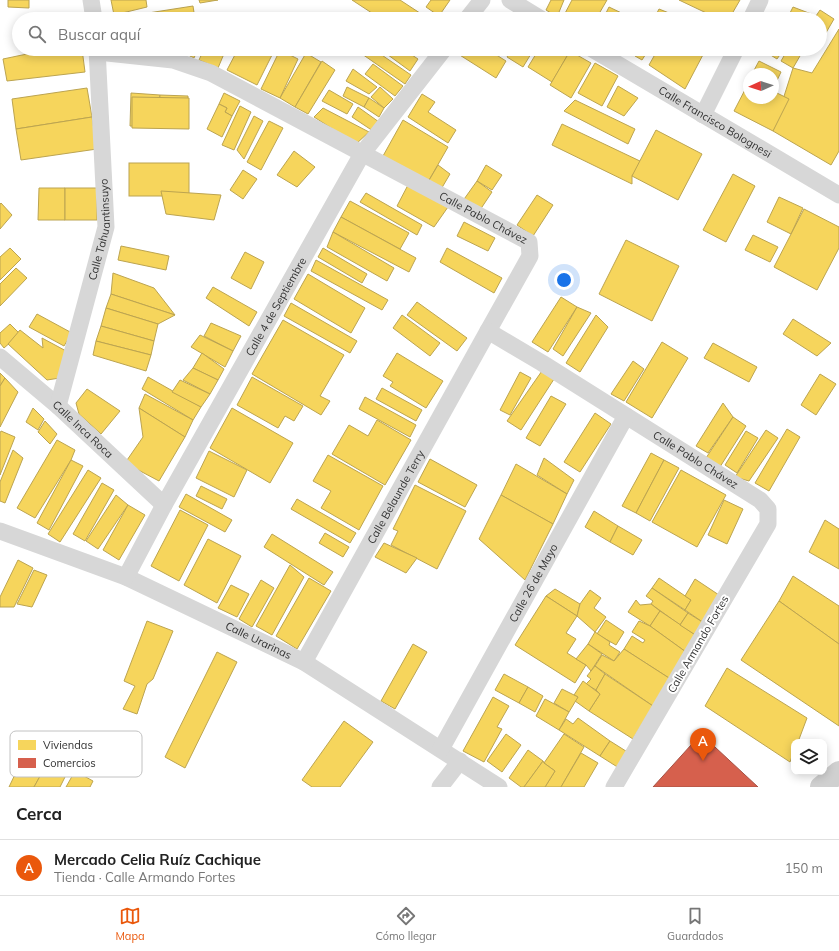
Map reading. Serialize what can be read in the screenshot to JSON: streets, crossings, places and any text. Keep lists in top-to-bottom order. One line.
{"streets":{"street":["Calle Francisco Bolognesi","Calle Pablo Chávez","Calle Tahuantinsuyo","Calle 4 de Septiembre","Calle Inca Roca","Calle Belaunde Terry","Calle 26 de Mayo","Calle Urarinas","Calle Armando Fortes"]},"crossings":[["Calle Pablo Chávez","Calle 4 de Septiembre"],["Calle Pablo Chávez","Calle Belaunde Terry"],["Calle Pablo Chávez","Calle 26 de Mayo"],["Calle Pablo Chávez","Calle Armando Fortes"],["Calle Tahuantinsuyo","Calle Inca Roca"],["Calle 4 de Septiembre","Calle Inca Roca"],["Calle 4 de Septiembre","Calle Urarinas"],["Calle Belaunde Terry","Calle Urarinas"],["Calle 26 de Mayo","Calle Urarinas"]],"legend":["Viviendas","Comercios"],"north":"left","page":{"search":"Buscar aquí","pins":"A","heading":"Cerca","list":[{"mark":"A","name":"Mercado Celia Ruíz Cachique","note":"Tienda · Calle Armando Fortes","value":"150 m"}],"nav":["Mapa","Cómo llegar","Guardados"]}}
